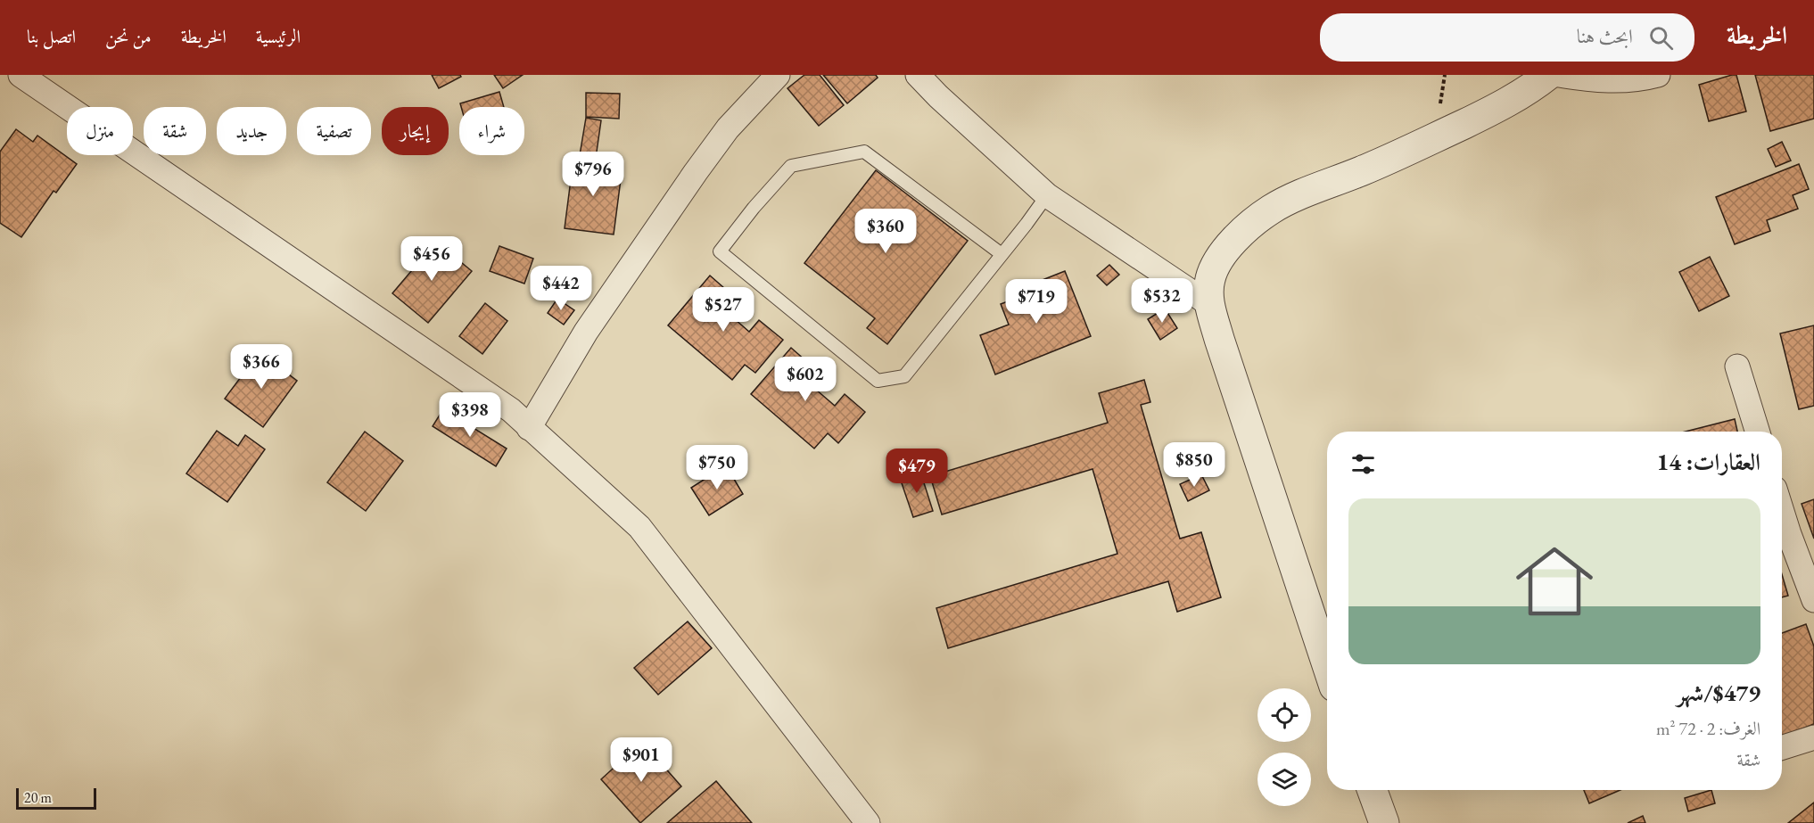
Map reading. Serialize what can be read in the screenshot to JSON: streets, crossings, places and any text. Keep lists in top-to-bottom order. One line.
{"scale_bar":"20 m","page":{"header":"الخريطة","search":"ابحث هنا","nav":["الرئيسية","الخريطة","من نحن","اتصل بنا"],"chip":["شراء","إيجار","تصفية","جديد","شقة","منزل"],"price":["$796","$360","$456","$442","$532","$719","$527","$366","$602","$398","$850","$750","$479","$901"],"heading":"العقارات: 14","list":[{"name":"$479/شهر","note":"الغرف: 2 · 72 m² · شقة"}],"scale":"20 m"}}
